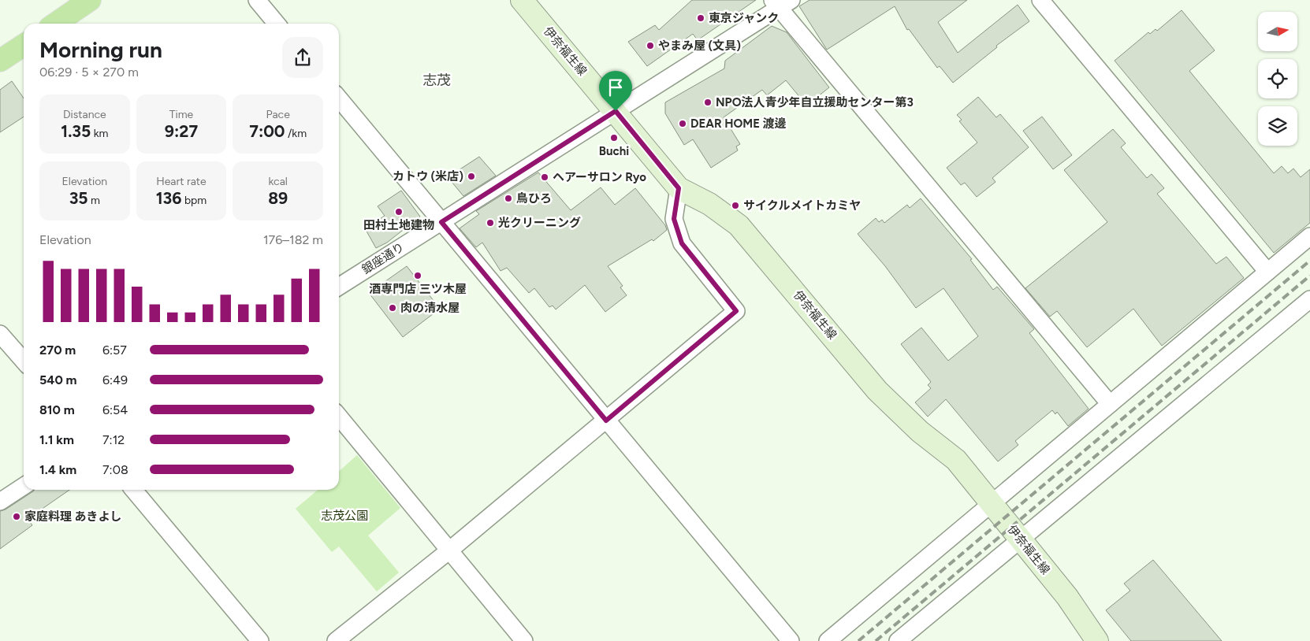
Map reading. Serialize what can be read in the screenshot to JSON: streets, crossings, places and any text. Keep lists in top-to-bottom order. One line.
{"streets":{"main road":["伊奈福生線"],"street":["銀座通り"]},"crossings":[["伊奈福生線","銀座通り"]],"districts":["志茂"],"parks":["志茂公園"],"places":["東京ジャンク","やまみ屋 (文具)","NPO法人青少年自立援助センター第3","DEAR HOME 渡邊","Buchi","カトウ (米店)","ヘアーサロン Ryo","鳥ひろ","サイクルメイトカミヤ","田村土地建物","光クリーニング","酒専門店 三ツ木屋","肉の清水屋","家庭料理 あきよし"],"north":"right","page":{"heading":["Morning run","06:29 · 5 × 270 m"],"stats":[["Distance","1.35 km"],["Time","9:27"],["Pace","7:00 /km"],["Elevation","35 m"],["Heart rate","136 bpm"],["kcal","89"]],"chart":["Elevation","176–182 m"],"list":[{"name":"270 m","note":"6:57"},{"name":"540 m","note":"6:49"},{"name":"810 m","note":"6:54"},{"name":"1.1 km","note":"7:12"},{"name":"1.4 km","note":"7:08"}]}}
